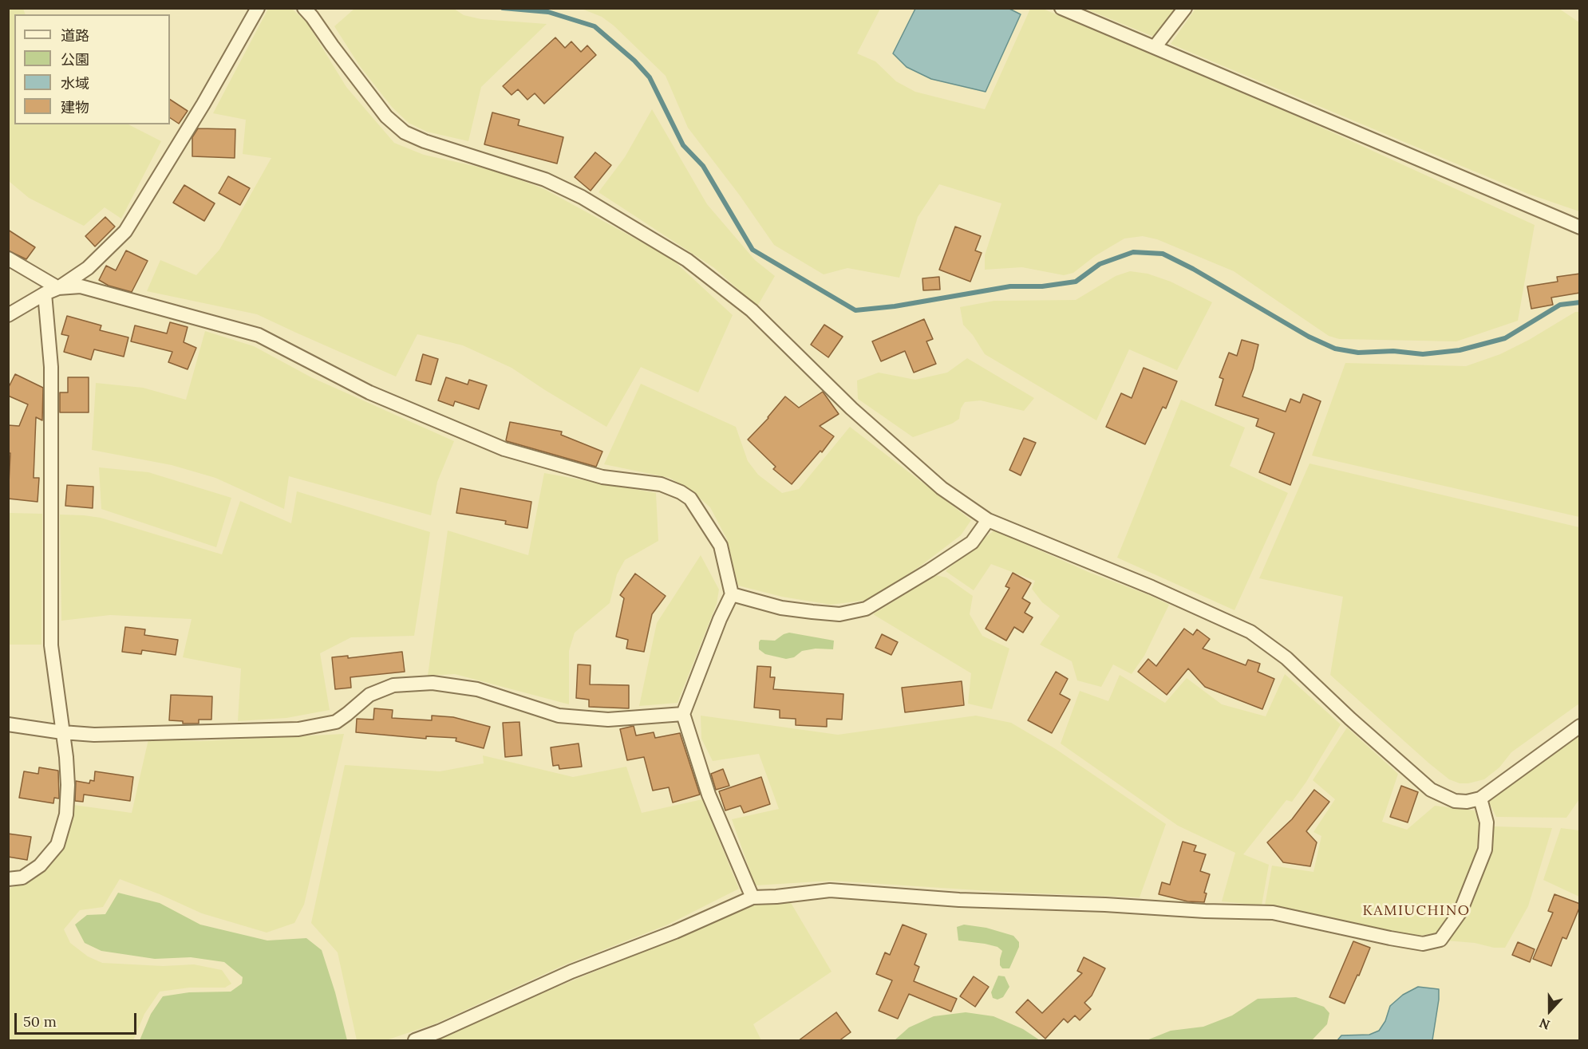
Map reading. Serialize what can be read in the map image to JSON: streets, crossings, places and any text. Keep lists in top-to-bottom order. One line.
{"districts":["KAMIUCHINO"],"legend":["道路","公園","水域","建物"],"scale_bar":"50 m","north":"bottom"}
